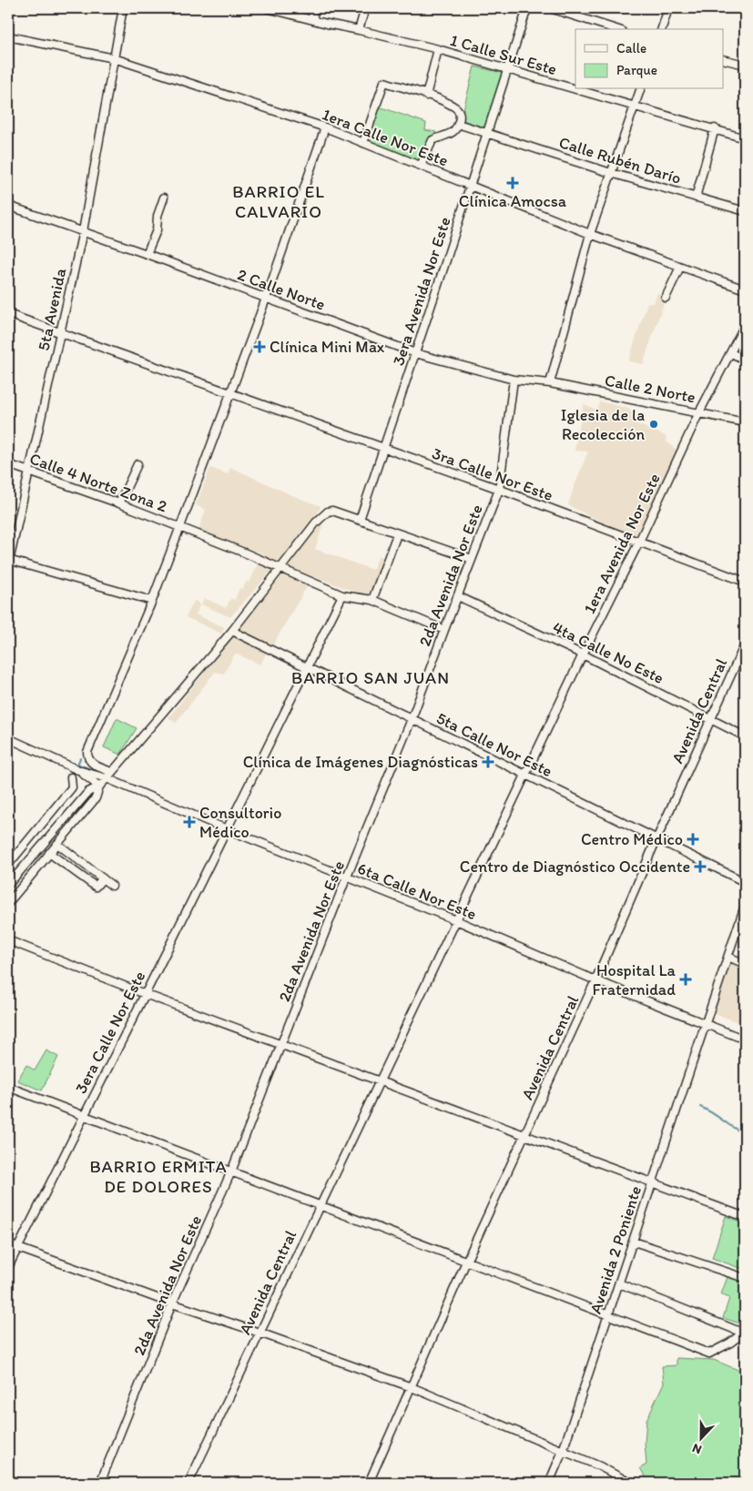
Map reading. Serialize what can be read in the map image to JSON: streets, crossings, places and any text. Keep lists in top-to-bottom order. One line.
{"streets":{"street":["1 Calle Sur Este","1era Calle Nor Este","Calle Rubén Darío","2 Calle Norte","3era Avenida Nor Este","5ta Avenida","Calle 2 Norte","3ra Calle Nor Este","Calle 4 Norte Zona 2","1era Avenida Nor Este","2da Avenida Nor Este","4ta Calle No Este","Avenida Central","5ta Calle Nor Este","6ta Calle Nor Este","3era Calle Nor Este","Avenida 2 Poniente"]},"crossings":[["1 Calle Sur Este","3era Avenida Nor Este"],["1era Calle Nor Este","3era Avenida Nor Este"],["1era Calle Nor Este","5ta Avenida"],["Calle Rubén Darío","3era Avenida Nor Este"],["2 Calle Norte","3era Avenida Nor Este"],["2 Calle Norte","5ta Avenida"],["2 Calle Norte","Calle 2 Norte"],["2 Calle Norte","2da Avenida Nor Este"],["3era Avenida Nor Este","3ra Calle Nor Este"],["5ta Avenida","Calle 4 Norte Zona 2"],["Calle 2 Norte","1era Avenida Nor Este"],["3ra Calle Nor Este","1era Avenida Nor Este"],["3ra Calle Nor Este","2da Avenida Nor Este"],["Calle 4 Norte Zona 2","2da Avenida Nor Este"],["1era Avenida Nor Este","4ta Calle No Este"],["1era Avenida Nor Este","Avenida Central"],["1era Avenida Nor Este","5ta Calle Nor Este"],["2da Avenida Nor Este","4ta Calle No Este"],["2da Avenida Nor Este","5ta Calle Nor Este"],["2da Avenida Nor Este","6ta Calle Nor Este"],["4ta Calle No Este","Avenida Central"],["Avenida Central","5ta Calle Nor Este"],["Avenida Central","6ta Calle Nor Este"],["6ta Calle Nor Este","3era Calle Nor Este"],["6ta Calle Nor Este","Avenida 2 Poniente"]],"districts":["BARRIO EL CALVARIO","BARRIO SAN JUAN","BARRIO ERMITA DE DOLORES"],"places":{"health":["Clínica Amocsa","Clínica Mini Max","Clínica de Imágenes Diagnósticas","Consultorio Médico","Centro Médico","Centro de Diagnóstico Occidente","Hospital La Fraternidad"],"other":["Iglesia de la Recolección"]},"legend":["Calle","Parque"],"north":"bottom"}
